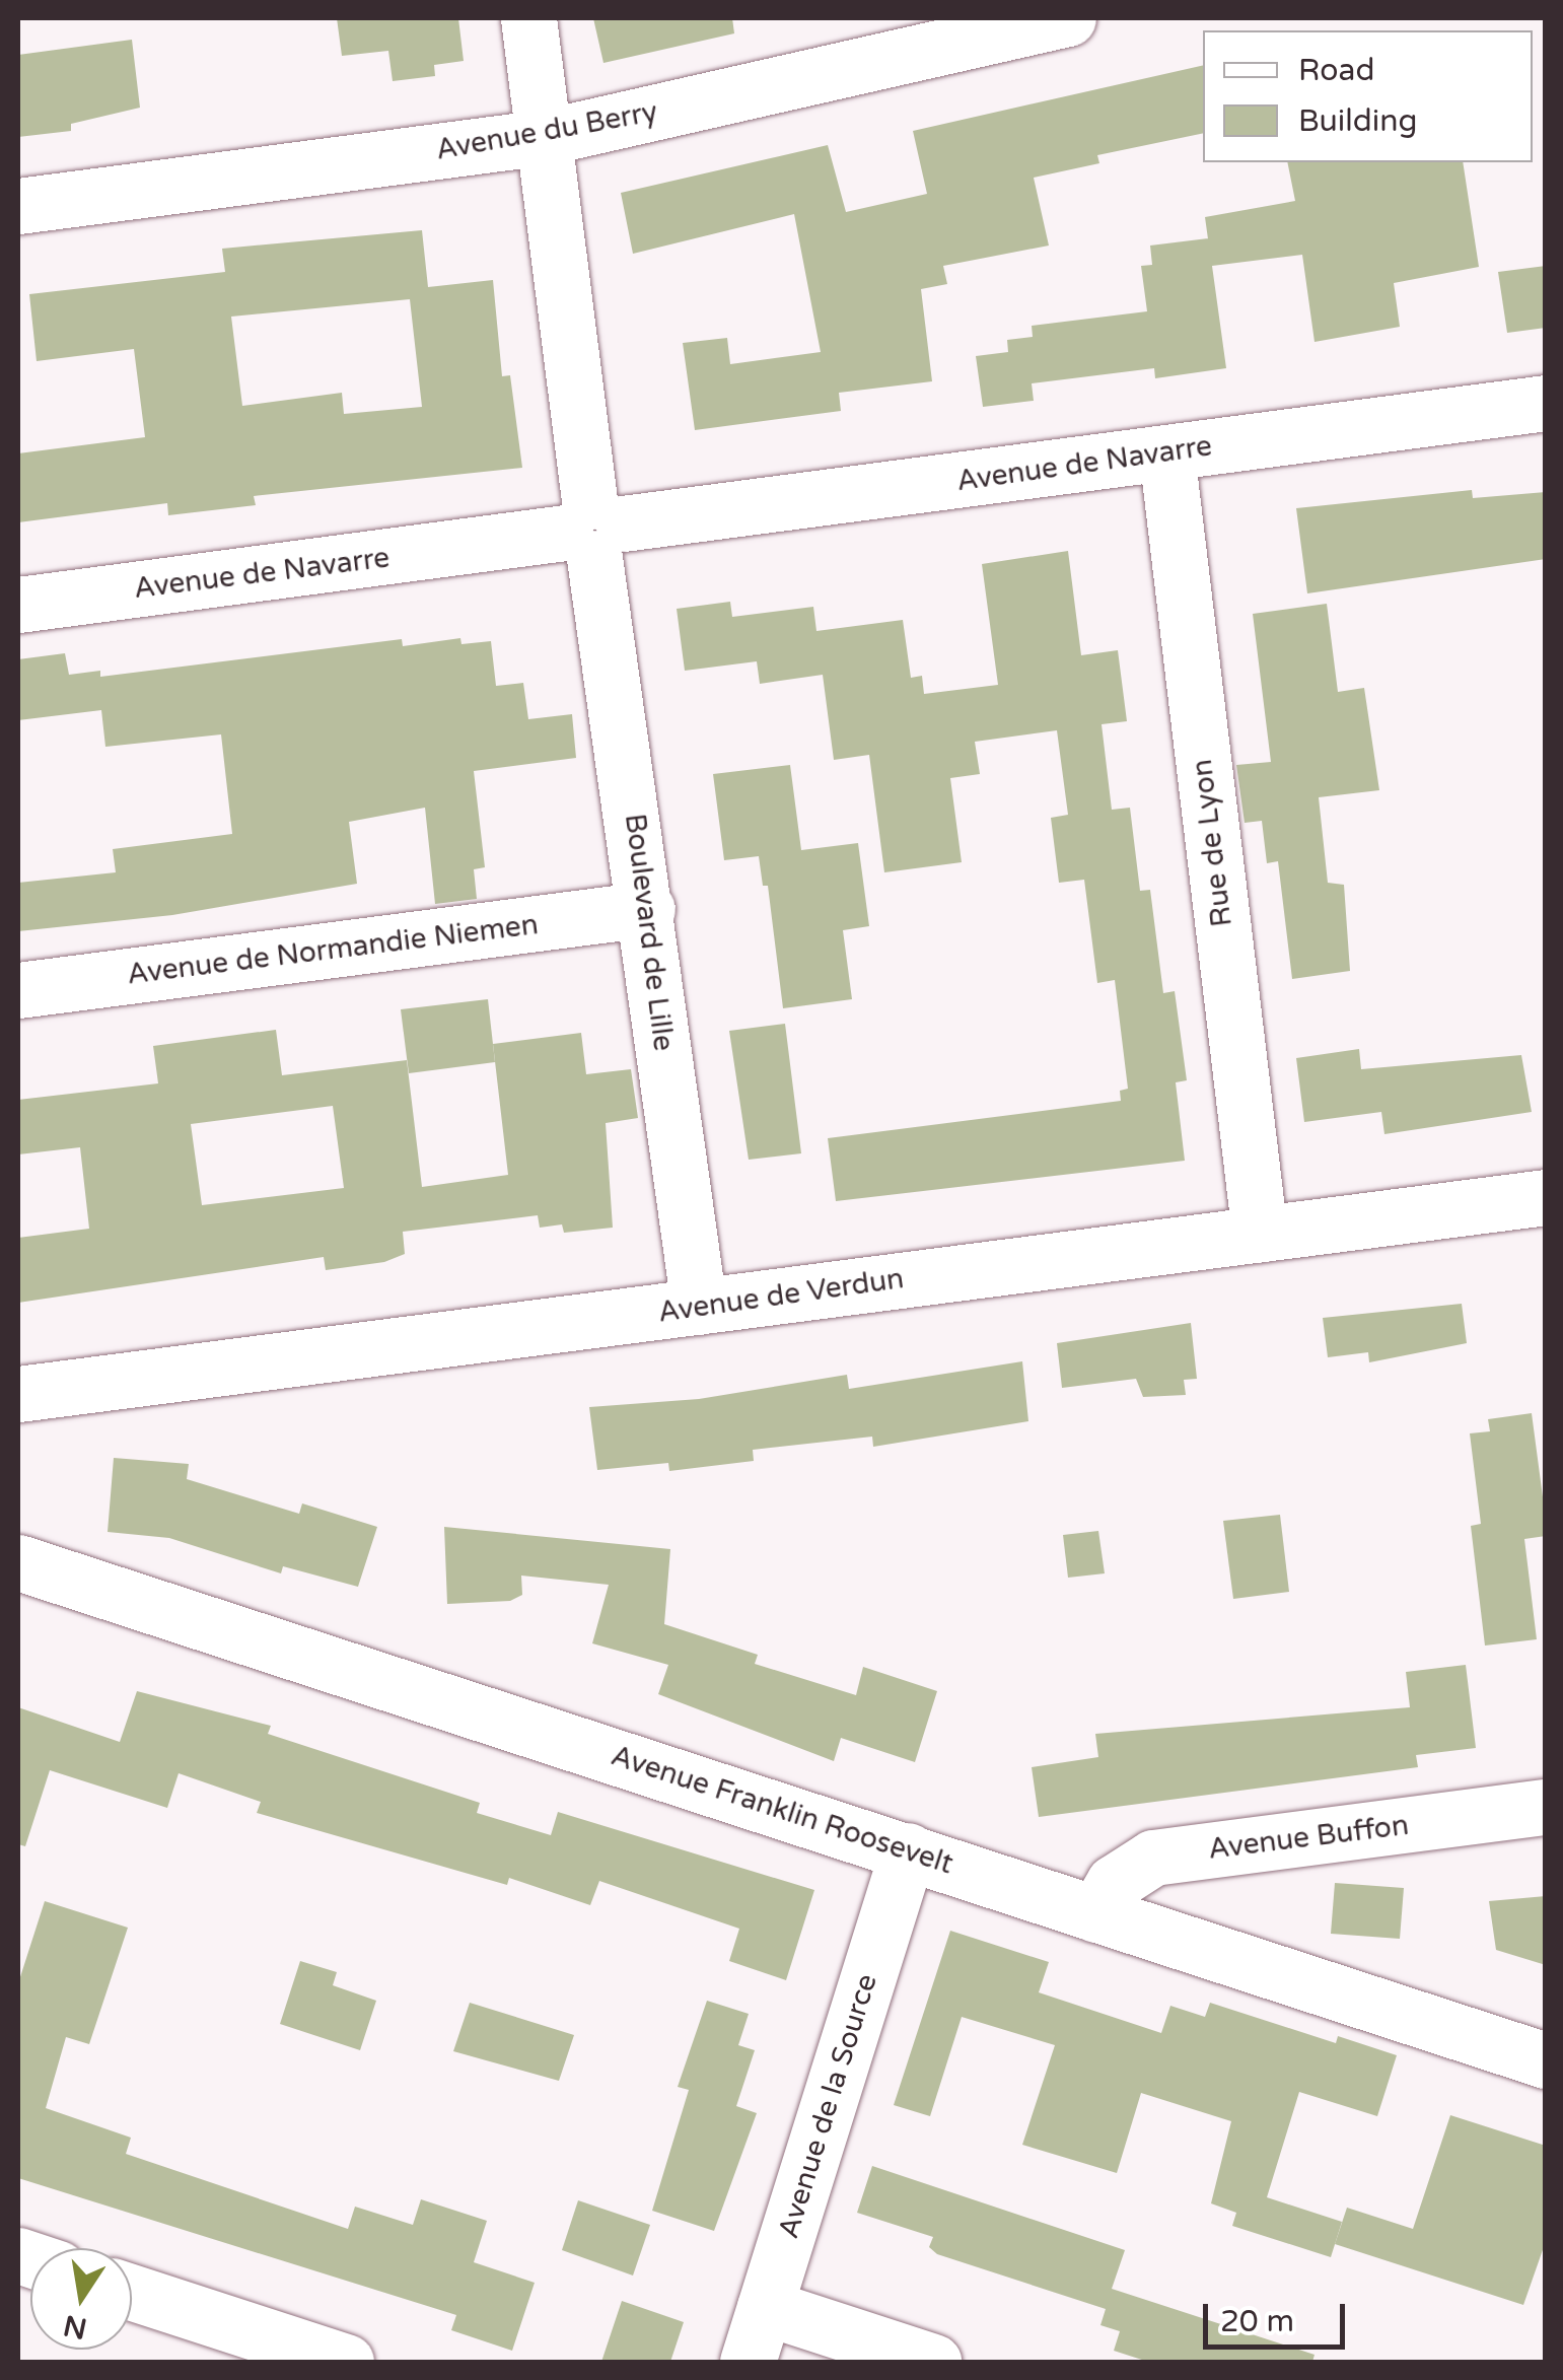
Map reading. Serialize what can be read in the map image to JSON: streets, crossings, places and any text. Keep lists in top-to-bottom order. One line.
{"streets":{"street":["Avenue du Berry","Avenue de Navarre","Rue de Lyon","Boulevard de Lille","Avenue de Normandie Niemen","Avenue de Verdun","Avenue Franklin Roosevelt","Avenue Buffon","Avenue de la Source"]},"crossings":[["Avenue du Berry","Boulevard de Lille"],["Avenue de Navarre","Rue de Lyon"],["Avenue de Navarre","Boulevard de Lille"],["Rue de Lyon","Avenue de Verdun"],["Boulevard de Lille","Avenue de Normandie Niemen"],["Boulevard de Lille","Avenue de Verdun"],["Avenue Franklin Roosevelt","Avenue Buffon"],["Avenue Franklin Roosevelt","Avenue de la Source"]],"legend":["Road","Building"],"scale_bar":"20 m","north":"bottom"}
